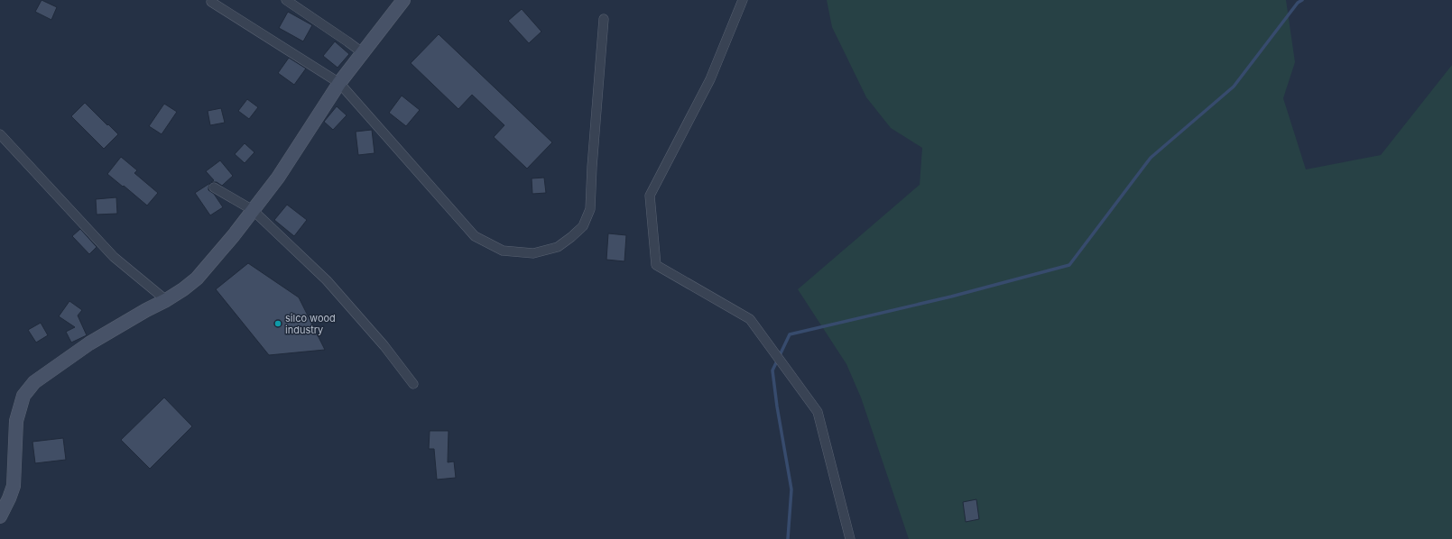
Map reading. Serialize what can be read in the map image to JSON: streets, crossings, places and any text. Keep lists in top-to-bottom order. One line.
{"places":["silco wood industry"]}
